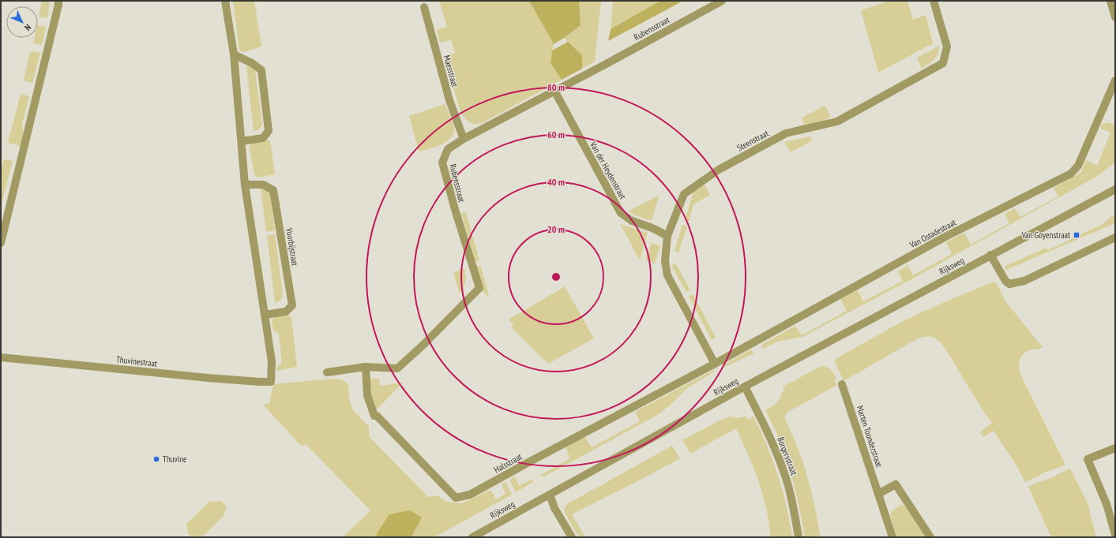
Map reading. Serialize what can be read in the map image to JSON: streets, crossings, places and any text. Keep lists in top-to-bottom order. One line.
{"streets":{"street":["Rubensstraat","Maesstraat","Steenstraat","Van der Heydenstraat","Van Ostadestraat","Voorbijstraat","Rijksweg","Thuvinestraat","Marten Toonderstraat","Borgersstraat","Halsstraat"]},"crossings":[["Rubensstraat","Maesstraat"],["Rubensstraat","Van der Heydenstraat"],["Rubensstraat","Halsstraat"],["Steenstraat","Van der Heydenstraat"],["Steenstraat","Van Ostadestraat"],["Steenstraat","Halsstraat"],["Van Ostadestraat","Halsstraat"],["Voorbijstraat","Thuvinestraat"],["Rijksweg","Borgersstraat"]],"places":{"transit":["Van Goyenstraat"],"other":["Thuvine"]},"north":"bottom right","rings":["80 m","60 m","40 m","20 m"]}
